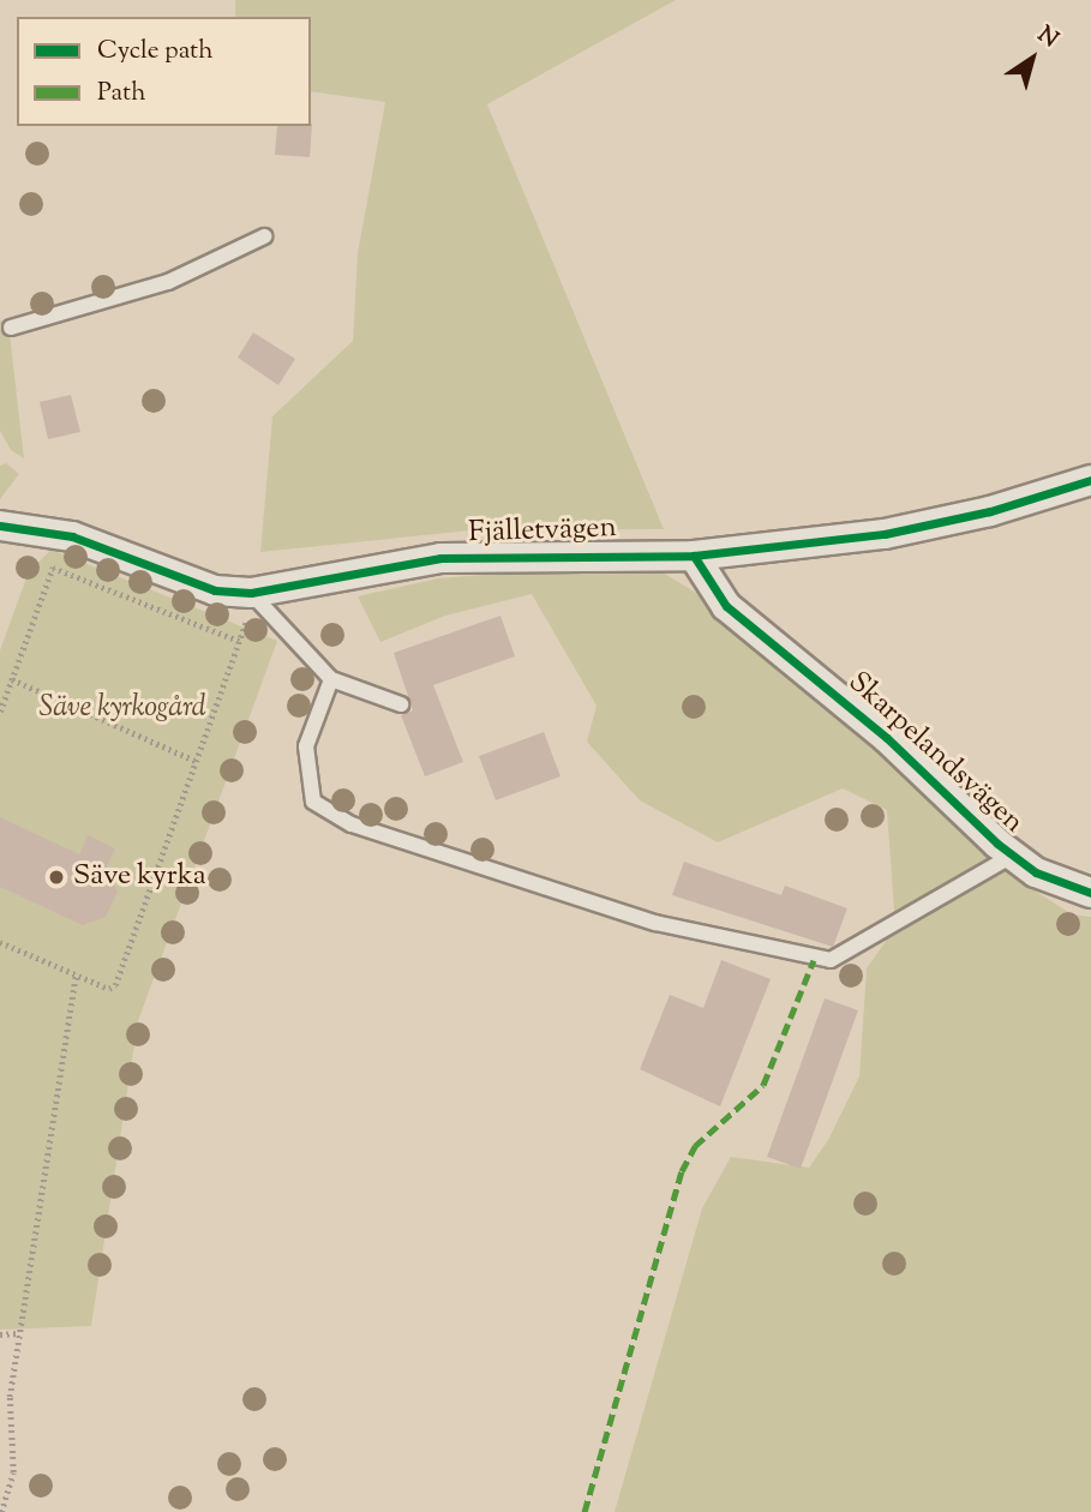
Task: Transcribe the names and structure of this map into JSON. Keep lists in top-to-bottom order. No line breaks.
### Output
{"streets":{"street":["Fjälletvägen","Skarpelandsvägen"]},"crossings":[["Fjälletvägen","Skarpelandsvägen"]],"parks":["Säve kyrkogård"],"places":["Säve kyrka"],"legend":["Cycle path","Path"],"north":"top right"}
